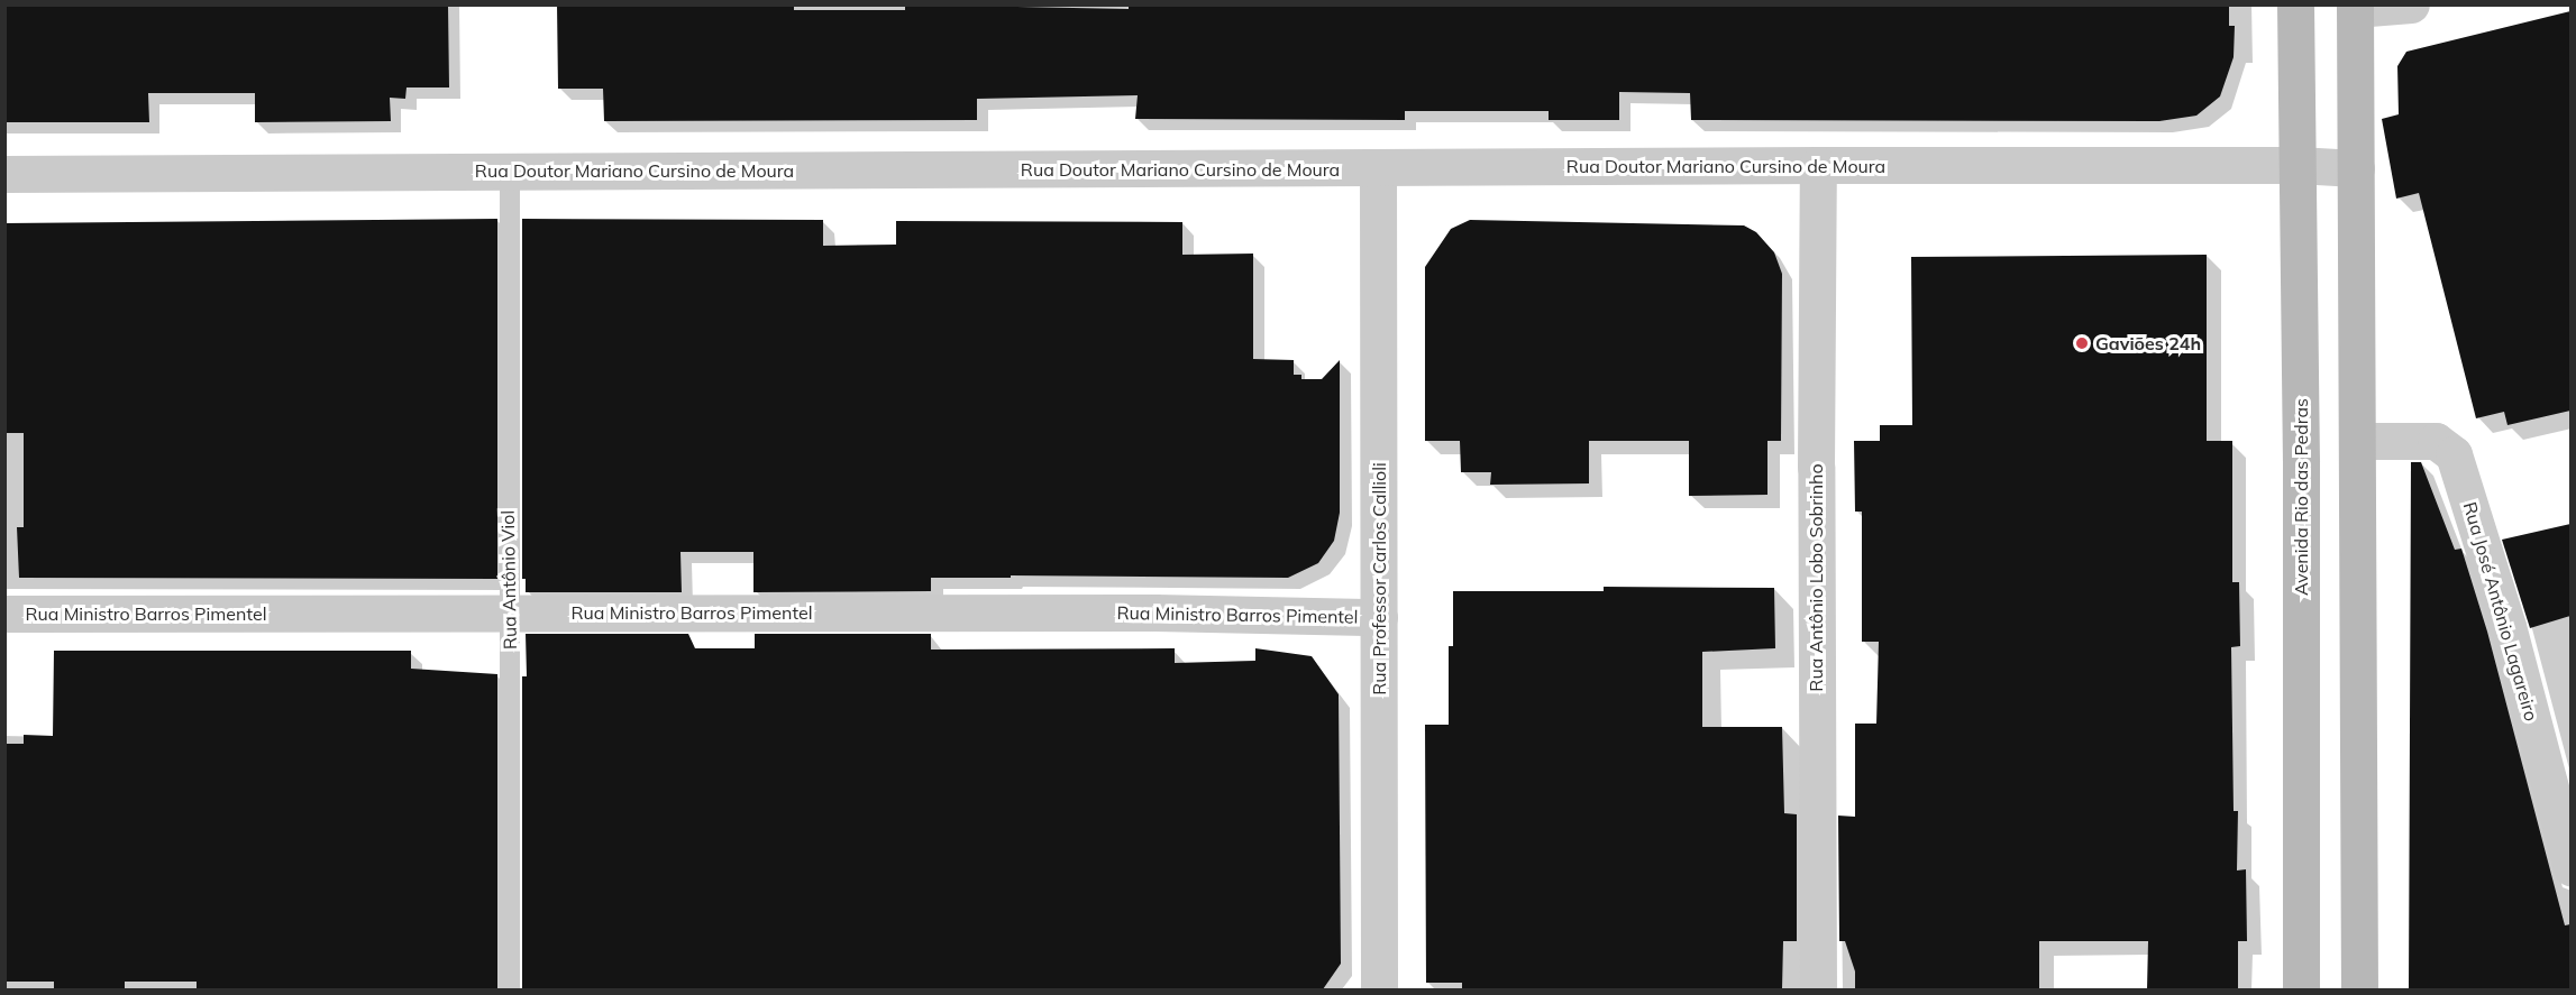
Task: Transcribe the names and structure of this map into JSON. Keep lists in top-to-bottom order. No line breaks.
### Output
{"streets":{"main road":["Avenida Rio das Pedras"],"street":["Rua Doutor Mariano Cursino de Moura","Rua Antônio Lobo Sobrinho","Rua Professor Carlos Callioli","Rua José Antônio Lagareiro","Rua Ministro Barros Pimentel"],"lane":["Rua Antônio Viol"]},"crossings":[["Rua Doutor Mariano Cursino de Moura","Avenida Rio das Pedras"],["Rua Doutor Mariano Cursino de Moura","Rua Antônio Lobo Sobrinho"],["Rua Doutor Mariano Cursino de Moura","Rua Professor Carlos Callioli"],["Rua Doutor Mariano Cursino de Moura","Rua Antônio Viol"],["Rua Professor Carlos Callioli","Rua Ministro Barros Pimentel"],["Rua Antônio Viol","Rua Ministro Barros Pimentel"]],"places":["Gaviões 24h"]}
